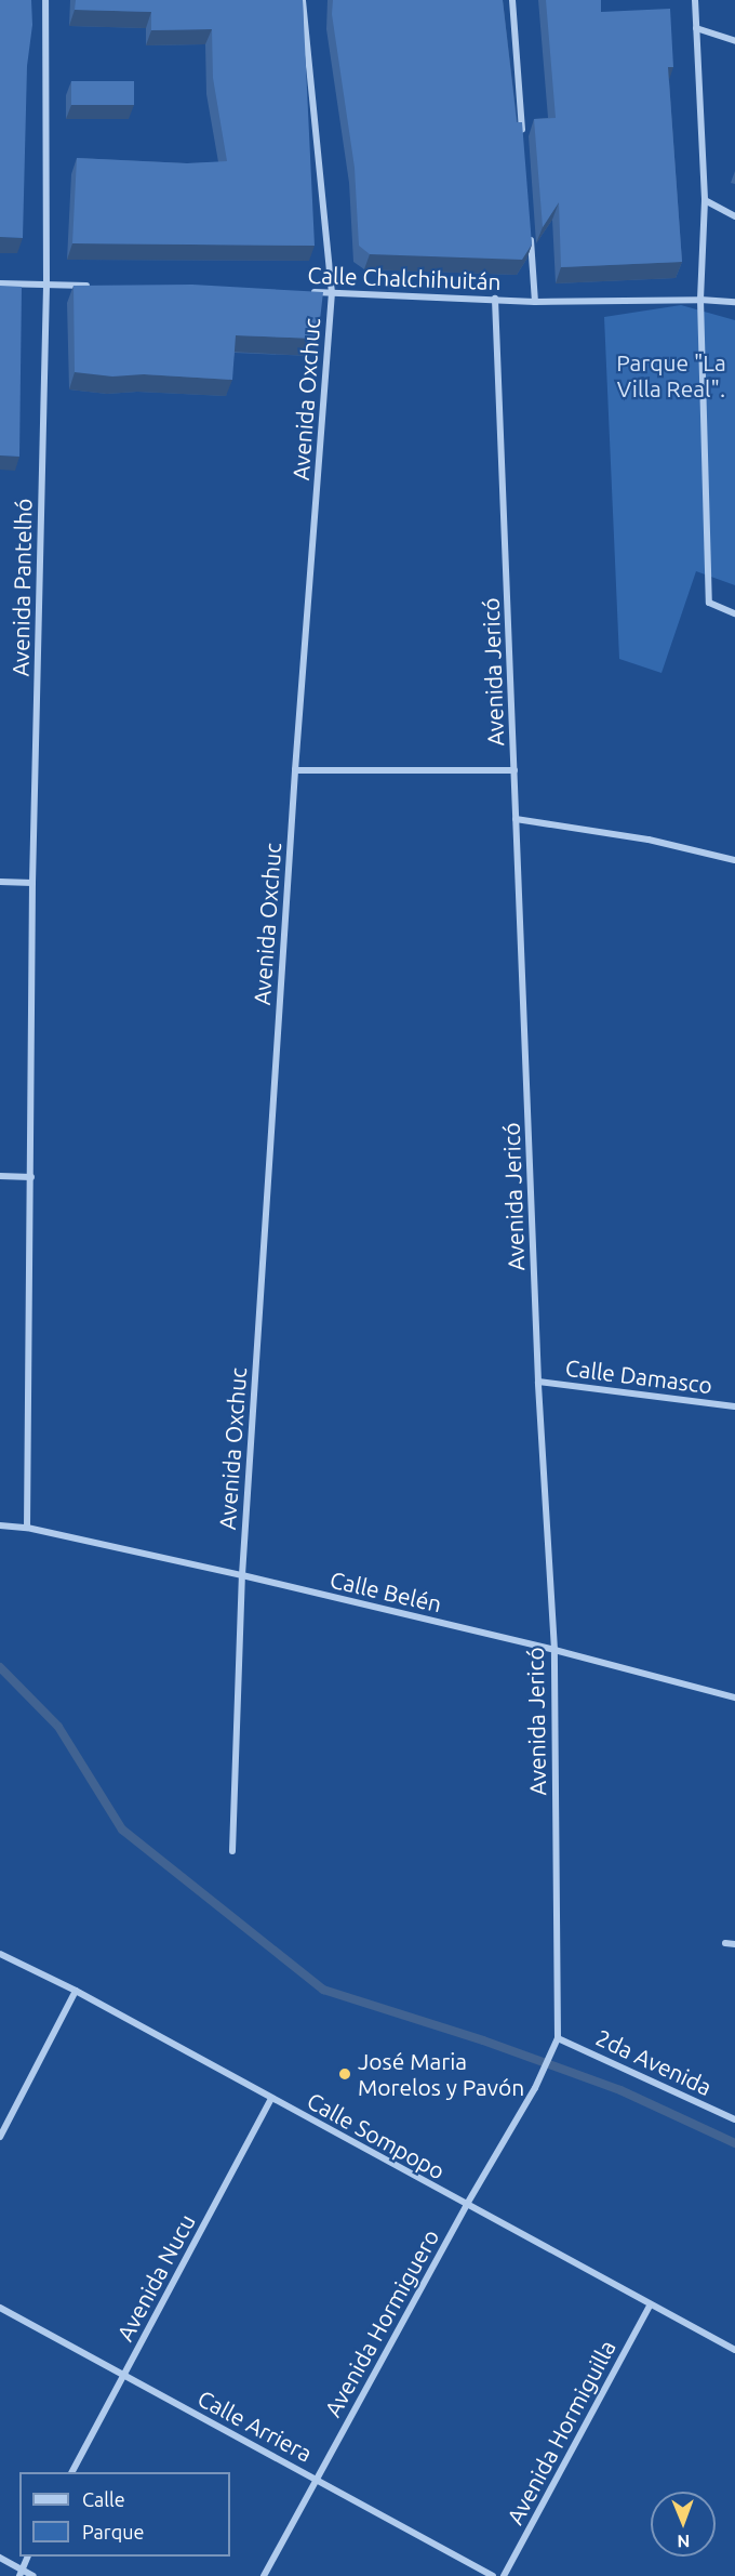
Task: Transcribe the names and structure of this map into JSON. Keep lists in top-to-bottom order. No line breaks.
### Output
{"streets":{"street":["Calle Chalchihuitán","Avenida Oxchuc","Avenida Pantelhó","Avenida Jericó","Calle Damasco","Calle Belén","2da Avenida","Calle Sompopo","Avenida Nucu","Avenida Hormiguero","Calle Arriera","Avenida Hormiguilla"]},"crossings":[["Calle Chalchihuitán","Avenida Oxchuc"],["Calle Chalchihuitán","Avenida Jericó"],["Avenida Oxchuc","Calle Belén"],["Avenida Pantelhó","Calle Belén"],["Avenida Jericó","Calle Damasco"],["Avenida Jericó","Calle Belén"],["Avenida Jericó","2da Avenida"],["Avenida Jericó","Avenida Hormiguero"],["Calle Sompopo","Avenida Nucu"],["Calle Sompopo","Avenida Hormiguero"],["Calle Sompopo","Avenida Hormiguilla"],["Avenida Nucu","Calle Arriera"],["Avenida Hormiguero","Calle Arriera"]],"parks":["Parque \"La Villa Real\"."],"places":["José Maria Morelos y Pavón"],"legend":["Calle","Parque"],"north":"bottom"}
